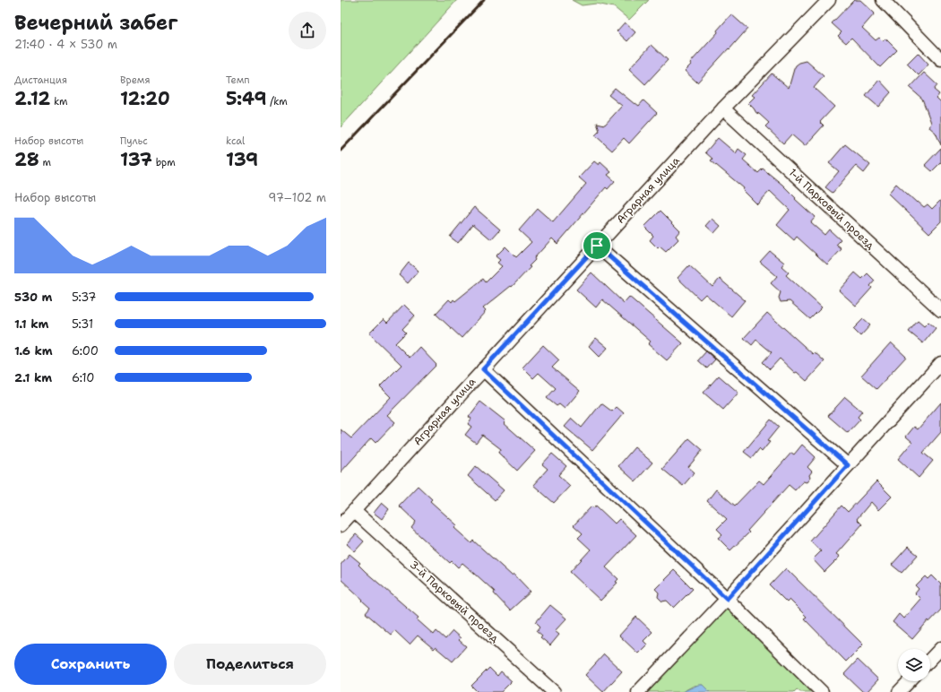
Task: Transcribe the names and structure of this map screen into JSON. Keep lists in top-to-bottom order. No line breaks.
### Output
{"streets":{"street":["Аграрная улица","1-й Парковый проезд","3-й Парковый проезд"]},"crossings":[["Аграрная улица","1-й Парковый проезд"],["Аграрная улица","3-й Парковый проезд"]],"page":{"heading":["Вечерний забег","21:40 · 4 × 530 m"],"stats":[["Дистанция","2.12 km"],["Время","12:20"],["Темп","5:49 /km"],["Набор высоты","28 m"],["Пульс","137 bpm"],["kcal","139"]],"chart":["Набор высоты","97–102 m"],"list":[{"name":"530 m","note":"5:37"},{"name":"1.1 km","note":"5:31"},{"name":"1.6 km","note":"6:00"},{"name":"2.1 km","note":"6:10"}],"buttons":["Сохранить","Поделиться"]}}
